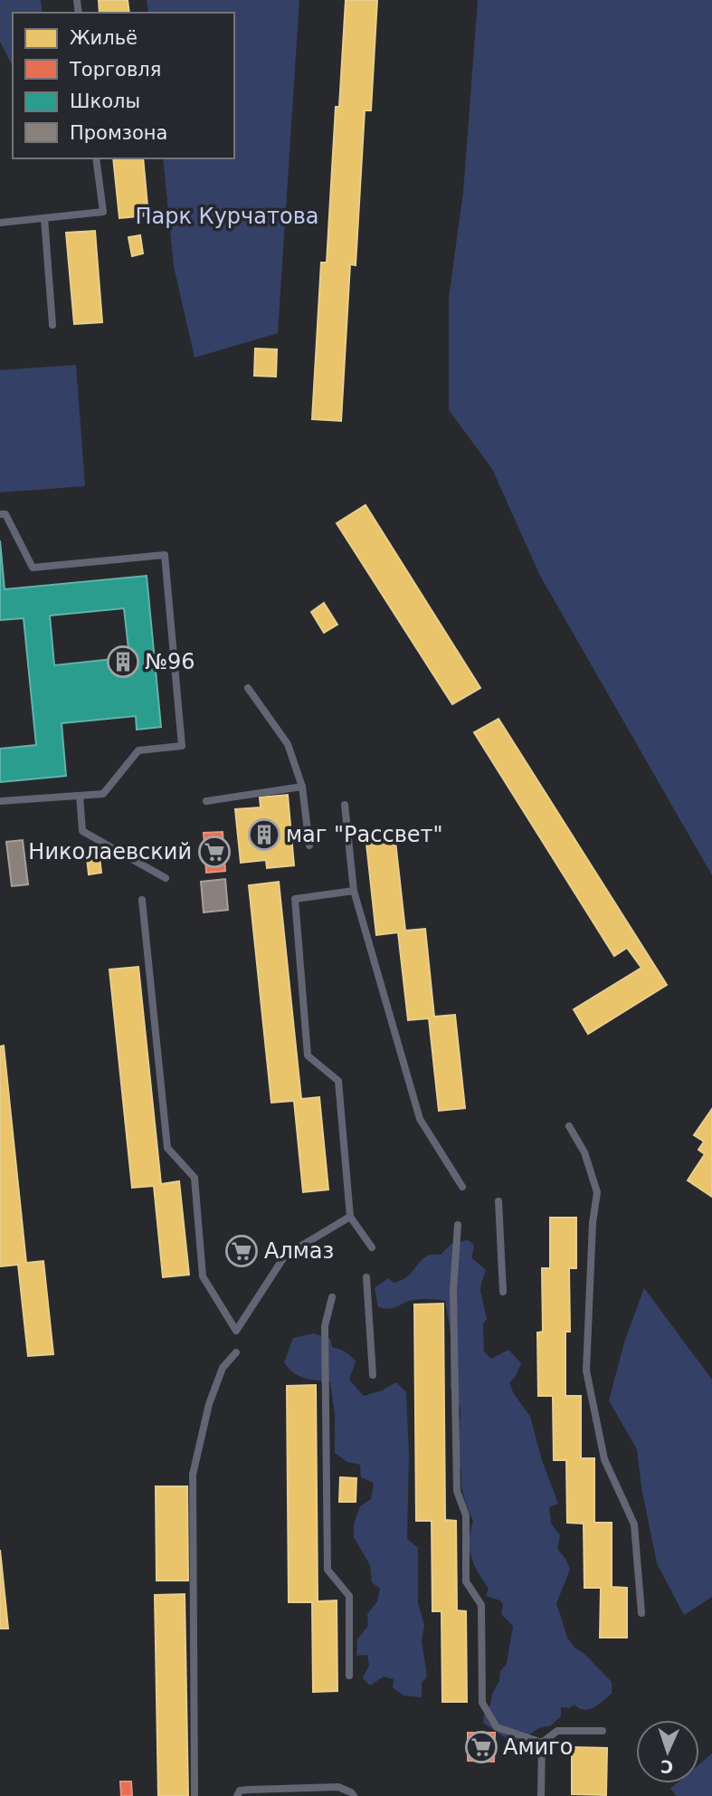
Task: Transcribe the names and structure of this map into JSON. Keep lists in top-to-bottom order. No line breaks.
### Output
{"parks":["Парк Курчатова"],"places":{"building":["№96","маг \"Рассвет\""],"supermarket":["Николаевский","Алмаз","Амиго"]},"legend":["Жильё","Торговля","Школы","Промзона"],"north":"bottom"}
